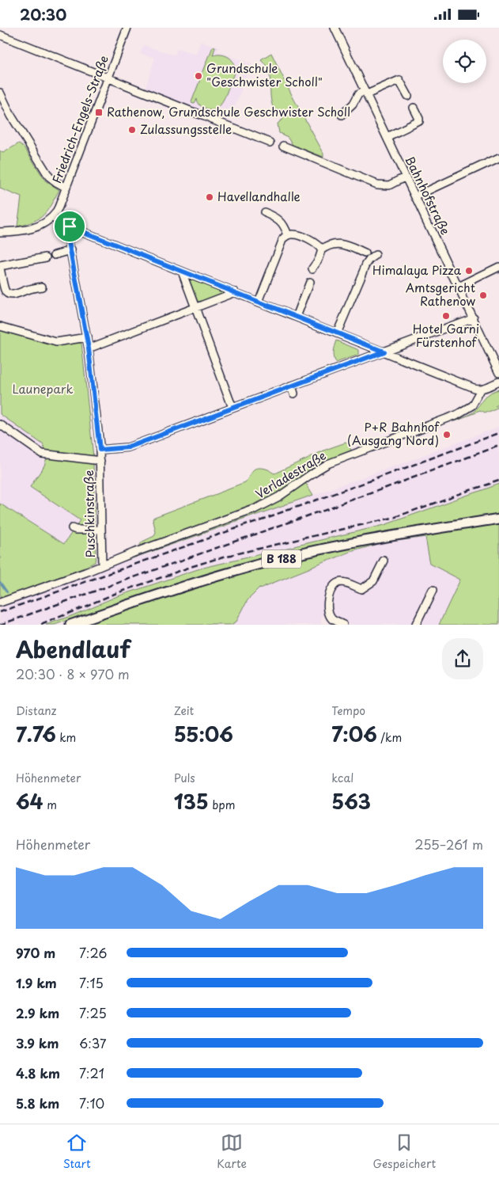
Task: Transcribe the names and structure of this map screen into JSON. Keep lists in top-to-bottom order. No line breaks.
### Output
{"streets":{"main road":["B 188"],"street":["Friedrich-Engels-Straße","Bahnhofstraße","Verladestraße","Puschkinstraße"]},"crossings":[["Verladestraße","Puschkinstraße"]],"parks":["Launepark"],"places":{"other":["Grundschule \"Geschwister Scholl\"","Zulassungsstelle","Havellandhalle","Himalaya Pizza","Amtsgericht Rathenow","Hotel Garni Fürstenhof","P+R Bahnhof (Ausgang Nord)"],"transit":["Rathenow, Grundschule Geschwister Scholl"]},"page":{"status":"20:30","heading":["Abendlauf","20:30 · 8 × 970 m"],"stats":[["Distanz","7.76 km"],["Zeit","55:06"],["Tempo","7:06 /km"],["Höhenmeter","64 m"],["Puls","135 bpm"],["kcal","563"]],"chart":["Höhenmeter","255–261 m"],"list":[{"name":"970 m","note":"7:26"},{"name":"1.9 km","note":"7:15"},{"name":"2.9 km","note":"7:25"},{"name":"3.9 km","note":"6:37"},{"name":"4.8 km","note":"7:21"},{"name":"5.8 km","note":"7:10"}],"tabs":["Start","Karte","Gespeichert"]}}
